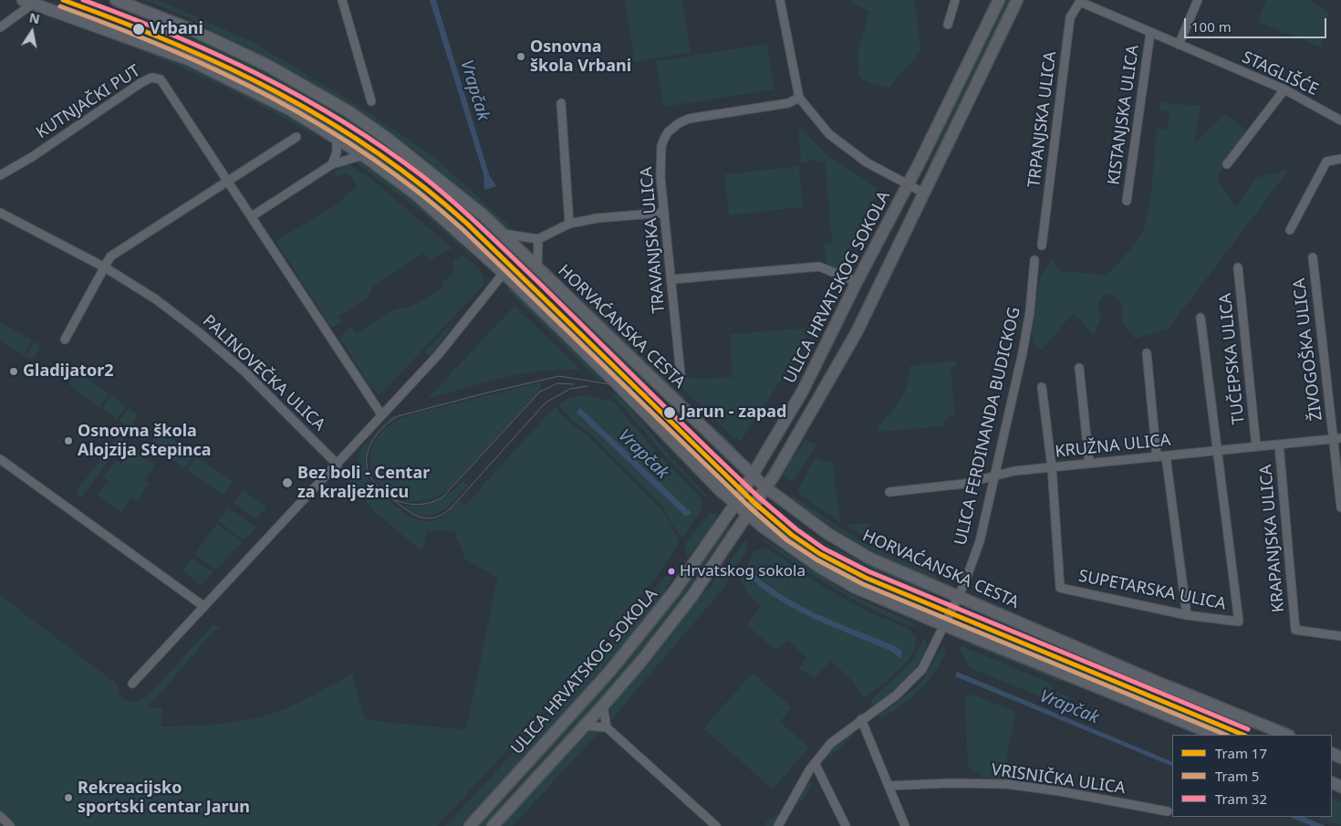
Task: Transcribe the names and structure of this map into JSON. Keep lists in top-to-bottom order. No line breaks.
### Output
{"streets":{"street":["STAGLIŠĆE","KUTNJAČKI PUT","KISTANJSKA ULICA","TRPANJSKA ULICA","TRAVANJSKA ULICA","ULICA HRVATSKOG SOKOLA","HORVAĆANSKA CESTA","ŽIVOGOŠKA ULICA","TUČEPSKA ULICA","PALINOVEČKA ULICA","ULICA FERDINANDA BUDICKOG","KRUŽNA ULICA","KRAPANJSKA ULICA","SUPETARSKA ULICA","VRISNIČKA ULICA"]},"crossings":[["STAGLIŠĆE","KISTANJSKA ULICA"],["STAGLIŠĆE","TRPANJSKA ULICA"],["ULICA HRVATSKOG SOKOLA","HORVAĆANSKA CESTA"],["HORVAĆANSKA CESTA","ULICA FERDINANDA BUDICKOG"],["ŽIVOGOŠKA ULICA","KRUŽNA ULICA"],["TUČEPSKA ULICA","KRUŽNA ULICA"],["ULICA FERDINANDA BUDICKOG","KRUŽNA ULICA"],["KRUŽNA ULICA","KRAPANJSKA ULICA"],["KRUŽNA ULICA","SUPETARSKA ULICA"]],"water":["Vrapčak"],"places":["Vrbani","Osnovna škola Vrbani","Gladijator2","Jarun - zapad","Osnovna škola Alojzija Stepinca","Bez boli - Centar za kralježnicu","Hrvatskog sokola","Rekreacijsko sportski centar Jarun"],"lines":["tram line 17","tram line 32","tram line 5"],"legend":["Tram 17","Tram 5","Tram 32"],"scale_bar":"100 m","north":"top"}
